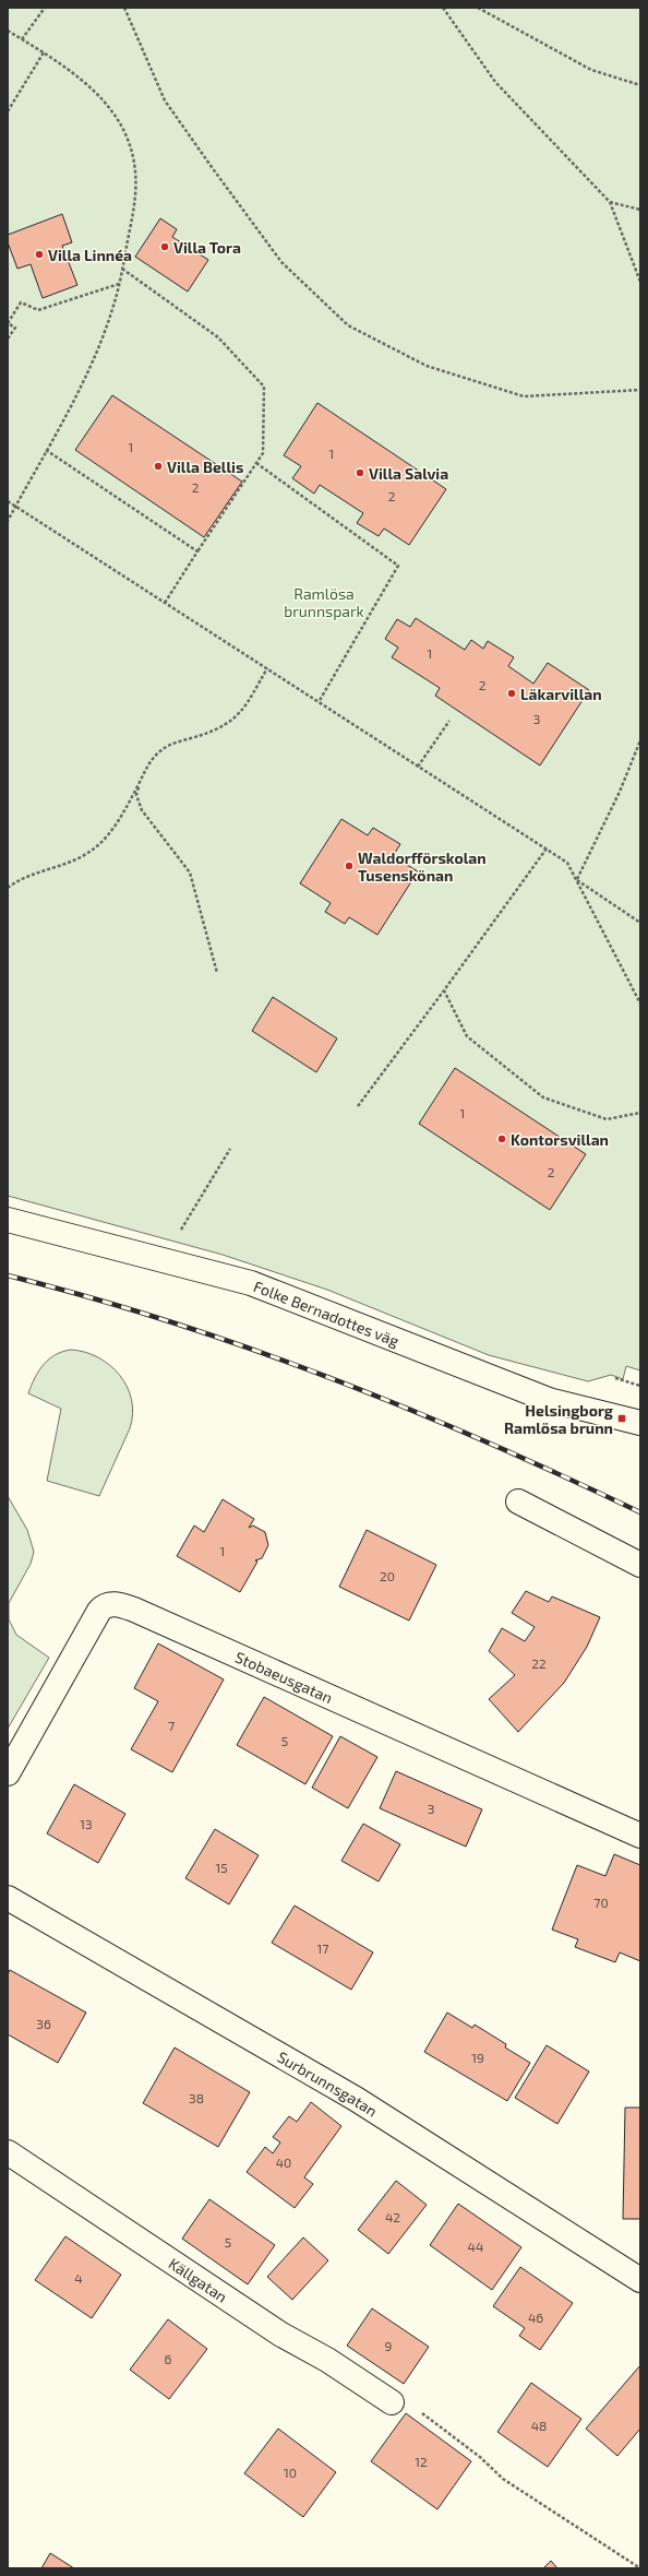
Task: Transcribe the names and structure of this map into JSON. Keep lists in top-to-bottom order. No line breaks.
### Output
{"streets":{"street":["Folke Bernadottes väg","Stobaeusgatan","Surbrunnsgatan","Källgatan"]},"parks":["Ramlösa brunnspark"],"places":{"other":["Villa Tora","Villa Linnéa","Villa Bellis","Villa Salvia","Läkarvillan","Waldorfförskolan Tusenskönan","Kontorsvillan"],"transit":["Helsingborg Ramlösa brunn"]},"house_numbers":["1","1","2","2","1","2","3","1","2","1","20","22","7","5","3","13","15","70","17","36","19","38","40","42","5","44","4","46","9","6","48","12","10"]}
